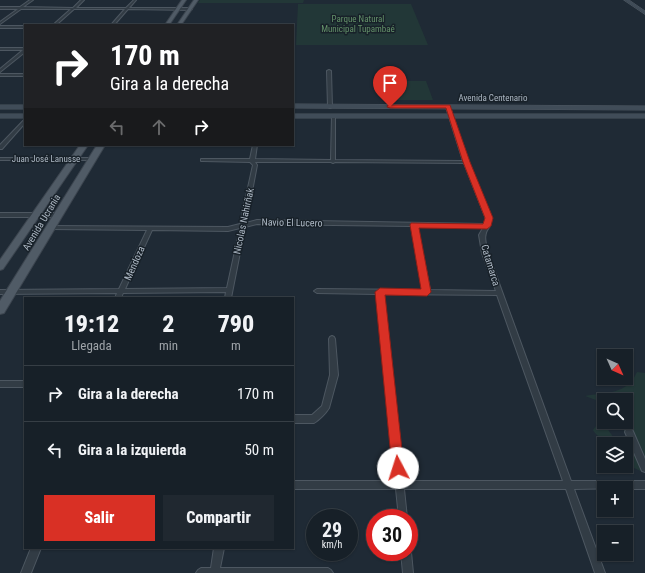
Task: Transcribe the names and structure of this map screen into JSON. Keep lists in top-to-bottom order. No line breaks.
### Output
{"streets":{"main road":["Avenida Centenario","Avenida Ucrania"],"street":["Juan José Lanusse","Nicolas Nahirñak","Navio El Lucero","Mendoza","Catamarca"]},"crossings":[["Avenida Centenario","Catamarca"],["Juan José Lanusse","Avenida Ucrania"],["Nicolas Nahirñak","Navio El Lucero"],["Avenida Ucrania","Navio El Lucero"],["Navio El Lucero","Mendoza"],["Navio El Lucero","Catamarca"]],"parks":["Parque Natural Municipal Tupambaé"],"north":"bottom right","page":{"turn":["170 m","Gira a la derecha"],"eta":["19:12","Llegada","2","min","790","m"],"map_buttons":["+","−"],"list":[{"name":"Gira a la derecha","value":"170 m"},{"name":"Gira a la izquierda","value":"50 m"}],"buttons":["Salir","Compartir"],"speed":"29 km/h","limit":"30"}}
